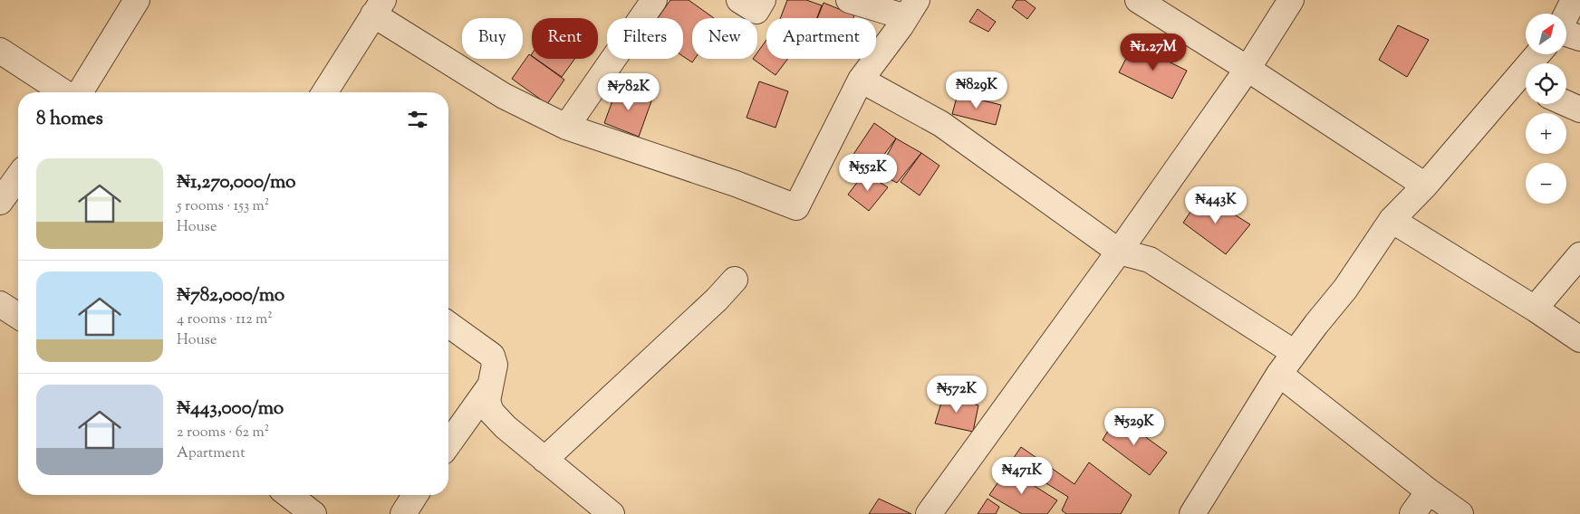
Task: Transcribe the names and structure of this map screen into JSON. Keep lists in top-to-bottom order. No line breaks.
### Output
{"north":"top right","page":{"map_buttons":["+","−"],"chip":["Buy","Rent","Filters","New","Apartment"],"price":["₦1.27M","₦829K","₦782K","₦552K","₦443K","₦572K","₦529K","₦471K"],"heading":"8 homes","list":[{"name":"₦1,270,000/mo","note":"5 rooms · 153 m² · House"},{"name":"₦782,000/mo","note":"4 rooms · 112 m² · House"},{"name":"₦443,000/mo","note":"2 rooms · 62 m² · Apartment"}]}}
